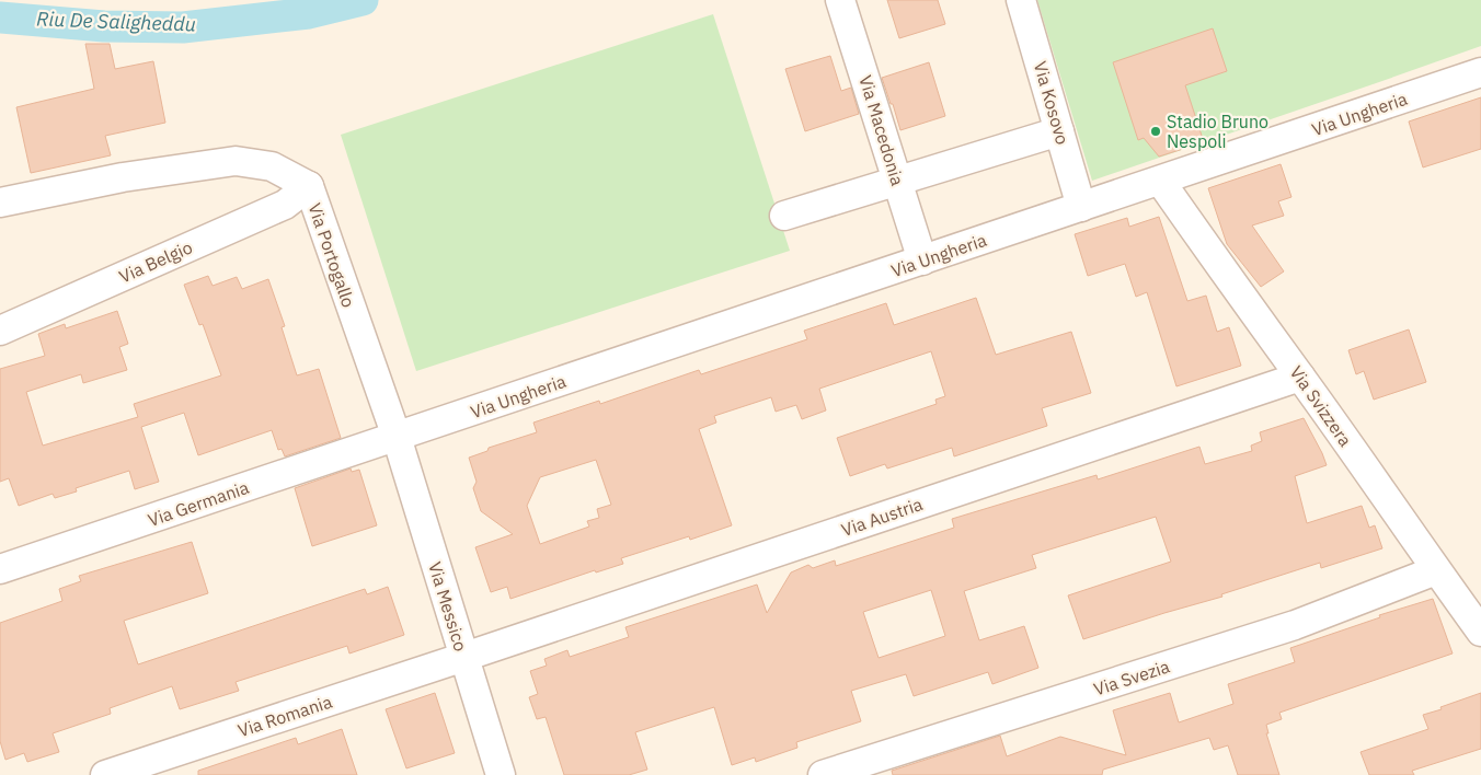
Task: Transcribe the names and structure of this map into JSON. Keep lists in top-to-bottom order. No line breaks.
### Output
{"streets":{"street":["Via Kosovo","Via Ungheria","Via Macedonia","Via Portogallo","Via Belgio","Via Svizzera","Via Germania","Via Austria","Via Messico","Via Svezia","Via Romania"]},"crossings":[["Via Kosovo","Via Ungheria"],["Via Ungheria","Via Macedonia"],["Via Ungheria","Via Portogallo"],["Via Ungheria","Via Svizzera"],["Via Ungheria","Via Germania"],["Via Ungheria","Via Messico"],["Via Portogallo","Via Belgio"],["Via Portogallo","Via Germania"],["Via Portogallo","Via Messico"],["Via Svizzera","Via Austria"],["Via Svizzera","Via Svezia"],["Via Germania","Via Messico"],["Via Austria","Via Messico"],["Via Austria","Via Romania"],["Via Messico","Via Romania"]],"water":["Riu De Saligheddu"],"places":["Stadio Bruno Nespoli"]}
